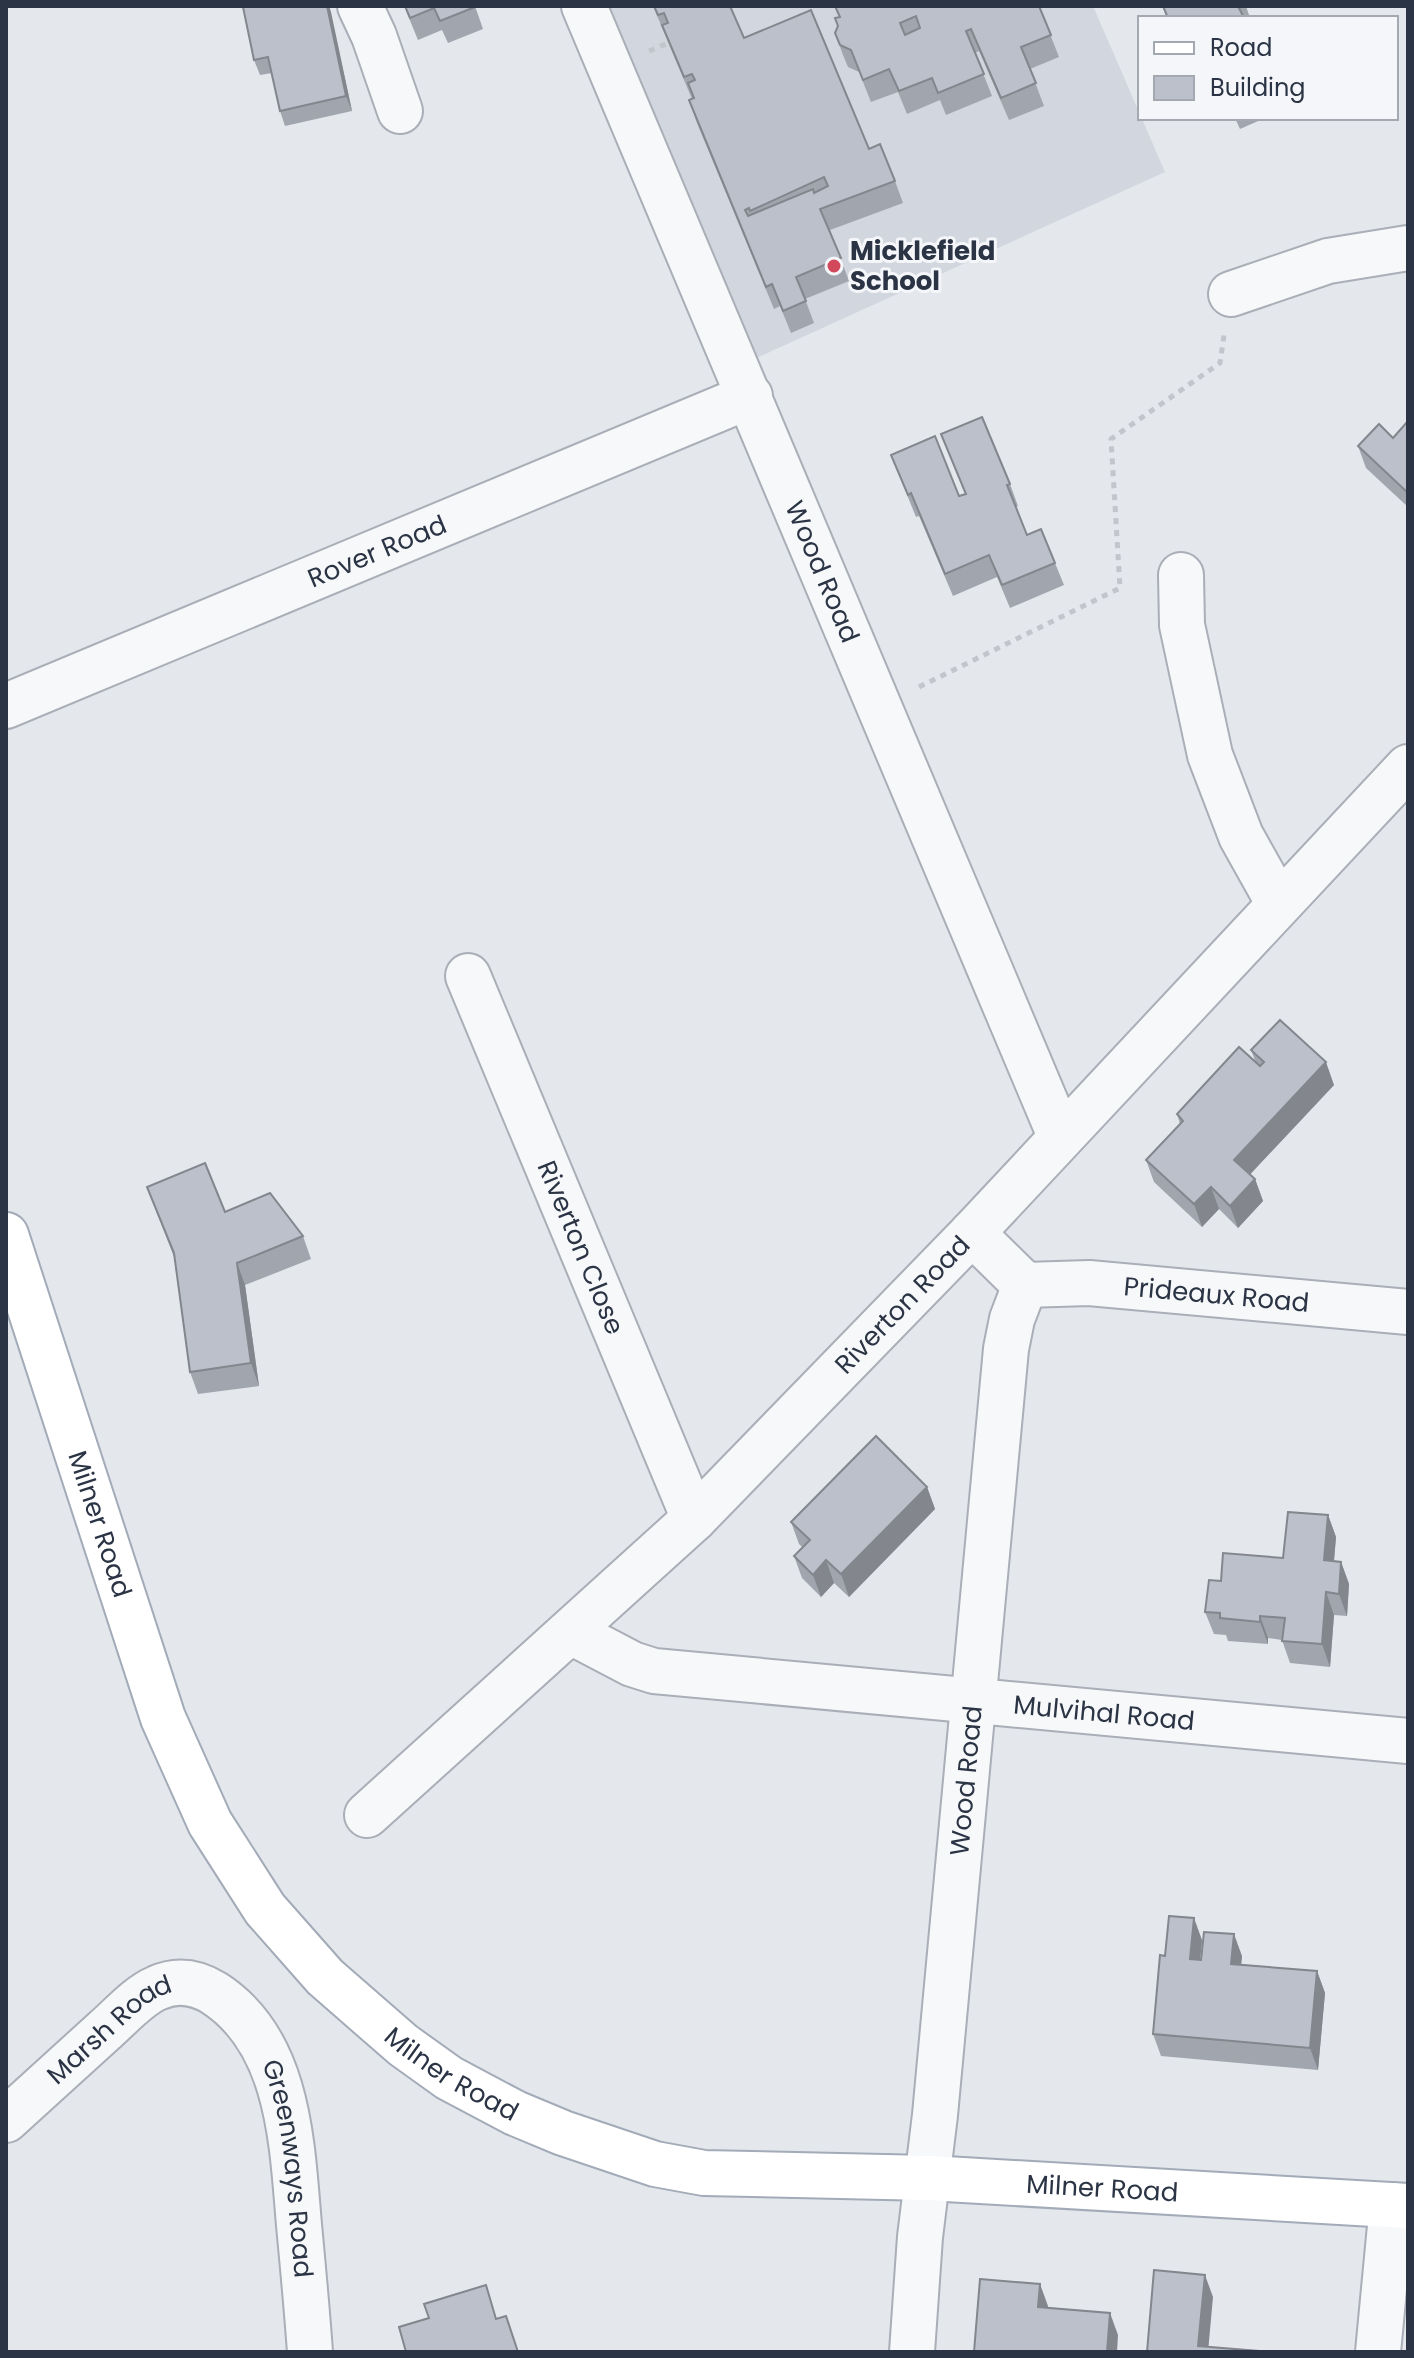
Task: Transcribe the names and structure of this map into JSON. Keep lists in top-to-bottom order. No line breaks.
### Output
{"streets":{"main road":["Milner Road"],"street":["Rover Road","Wood Road","Riverton Close","Prideaux Road","Riverton Road","Mulvihal Road","Marsh Road","Greenways Road"]},"crossings":[["Rover Road","Wood Road"],["Wood Road","Prideaux Road"],["Wood Road","Riverton Road"],["Wood Road","Milner Road"],["Wood Road","Mulvihal Road"],["Riverton Close","Riverton Road"],["Riverton Road","Mulvihal Road"],["Marsh Road","Greenways Road"]],"places":["Micklefield School"],"legend":["Road","Building"]}
